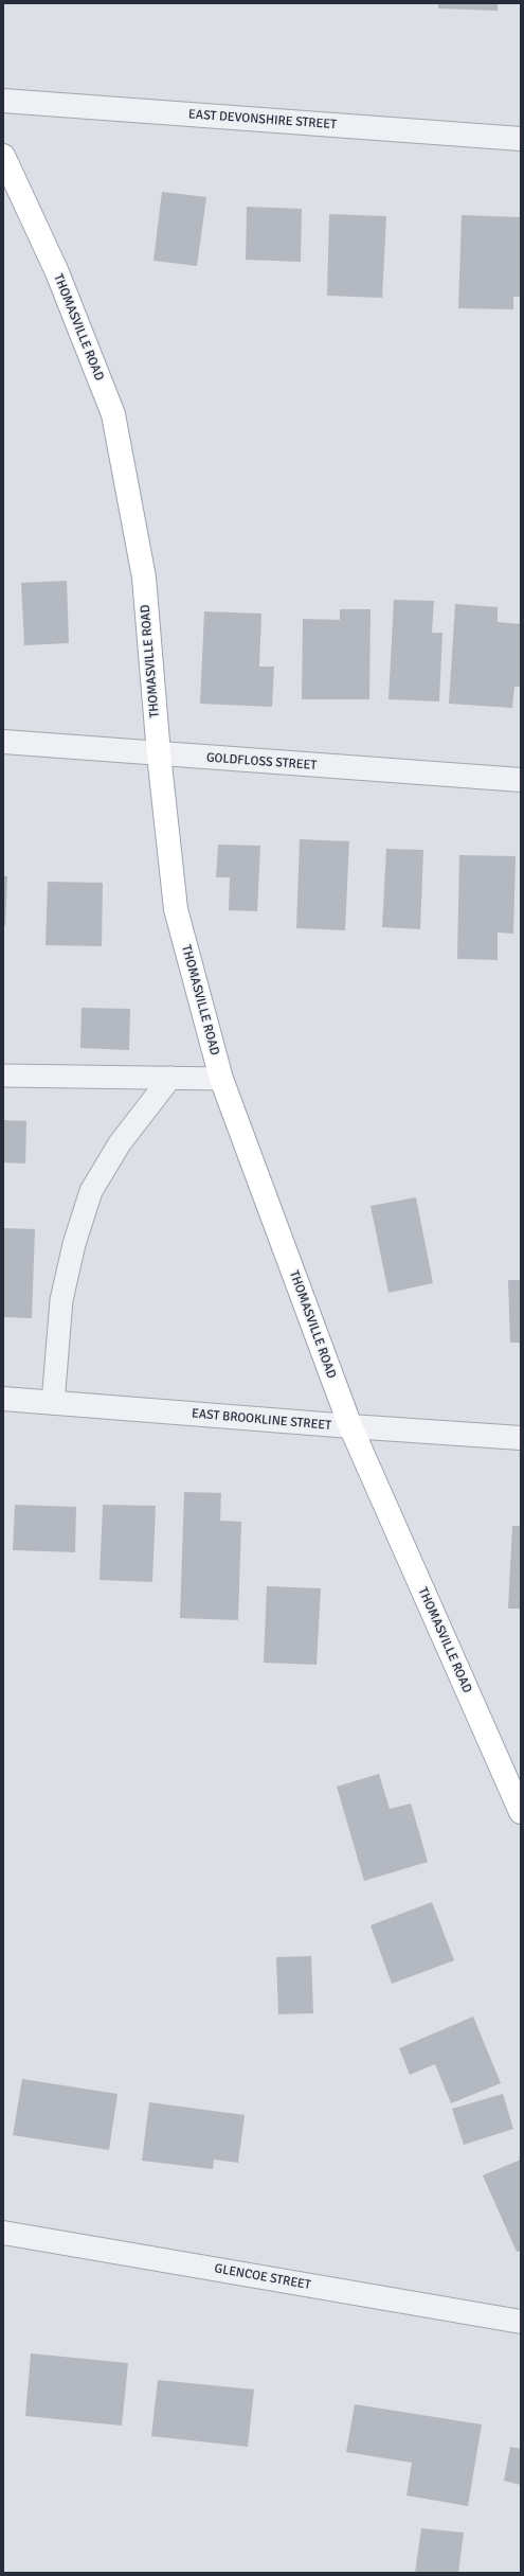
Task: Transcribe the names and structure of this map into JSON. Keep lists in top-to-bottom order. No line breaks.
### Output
{"streets":{"main road":["THOMASVILLE ROAD"],"street":["EAST DEVONSHIRE STREET","GOLDFLOSS STREET","EAST BROOKLINE STREET","GLENCOE STREET"]},"crossings":[["THOMASVILLE ROAD","GOLDFLOSS STREET"],["THOMASVILLE ROAD","EAST BROOKLINE STREET"]]}
